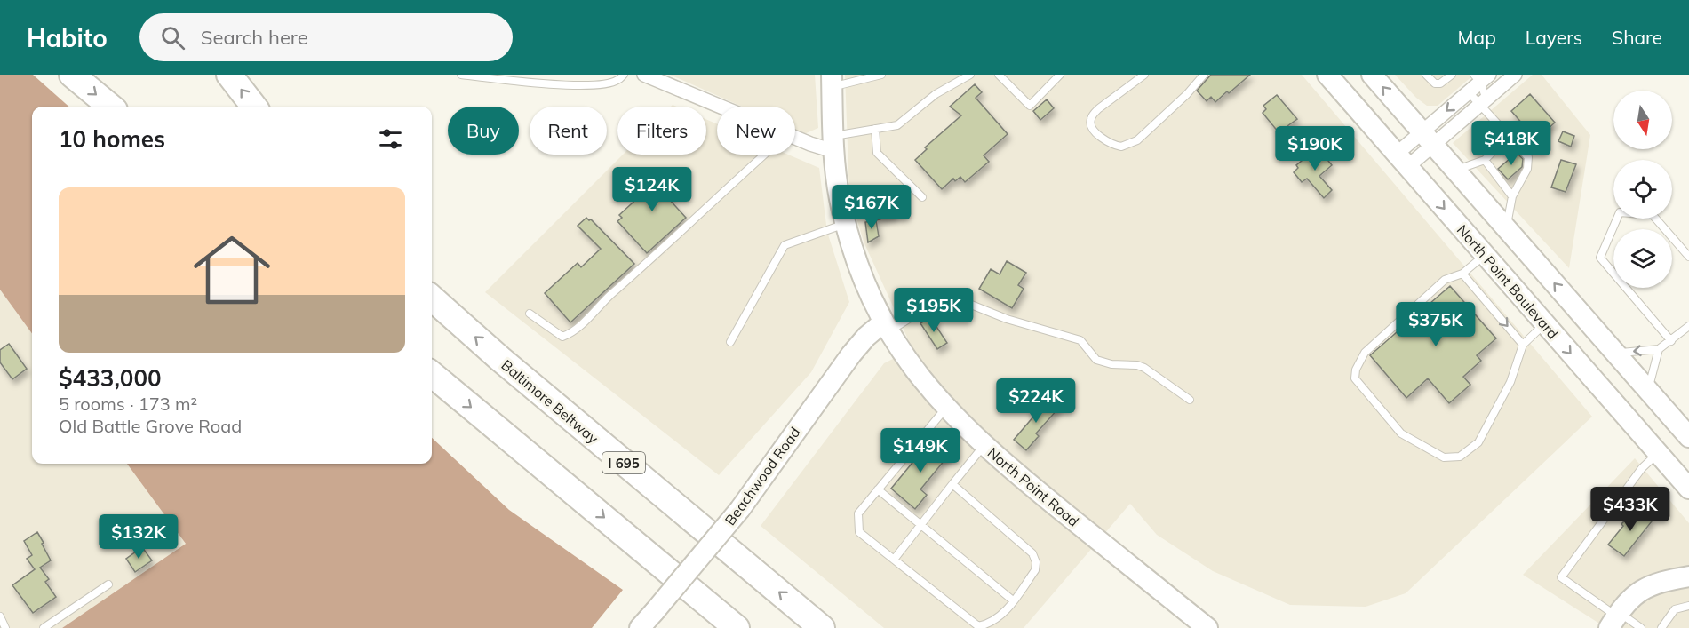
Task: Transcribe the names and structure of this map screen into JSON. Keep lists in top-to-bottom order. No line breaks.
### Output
{"streets":{"highway":["Baltimore Beltway","I 695"],"street":["North Point Boulevard","Beachwood Road","North Point Road"]},"crossings":[["Beachwood Road","North Point Road"]],"north":"bottom","page":{"header":"Habito","search":"Search here","nav":["Map","Layers","Share"],"chip":["Buy","Rent","Filters","New"],"heading":"10 homes","price":["$418K","$190K","$124K","$167K","$195K","$375K","$224K","$149K","$433K","$132K"],"list":[{"name":"$433,000","note":"5 rooms · 173 m² · Old Battle Grove Road"}]}}
